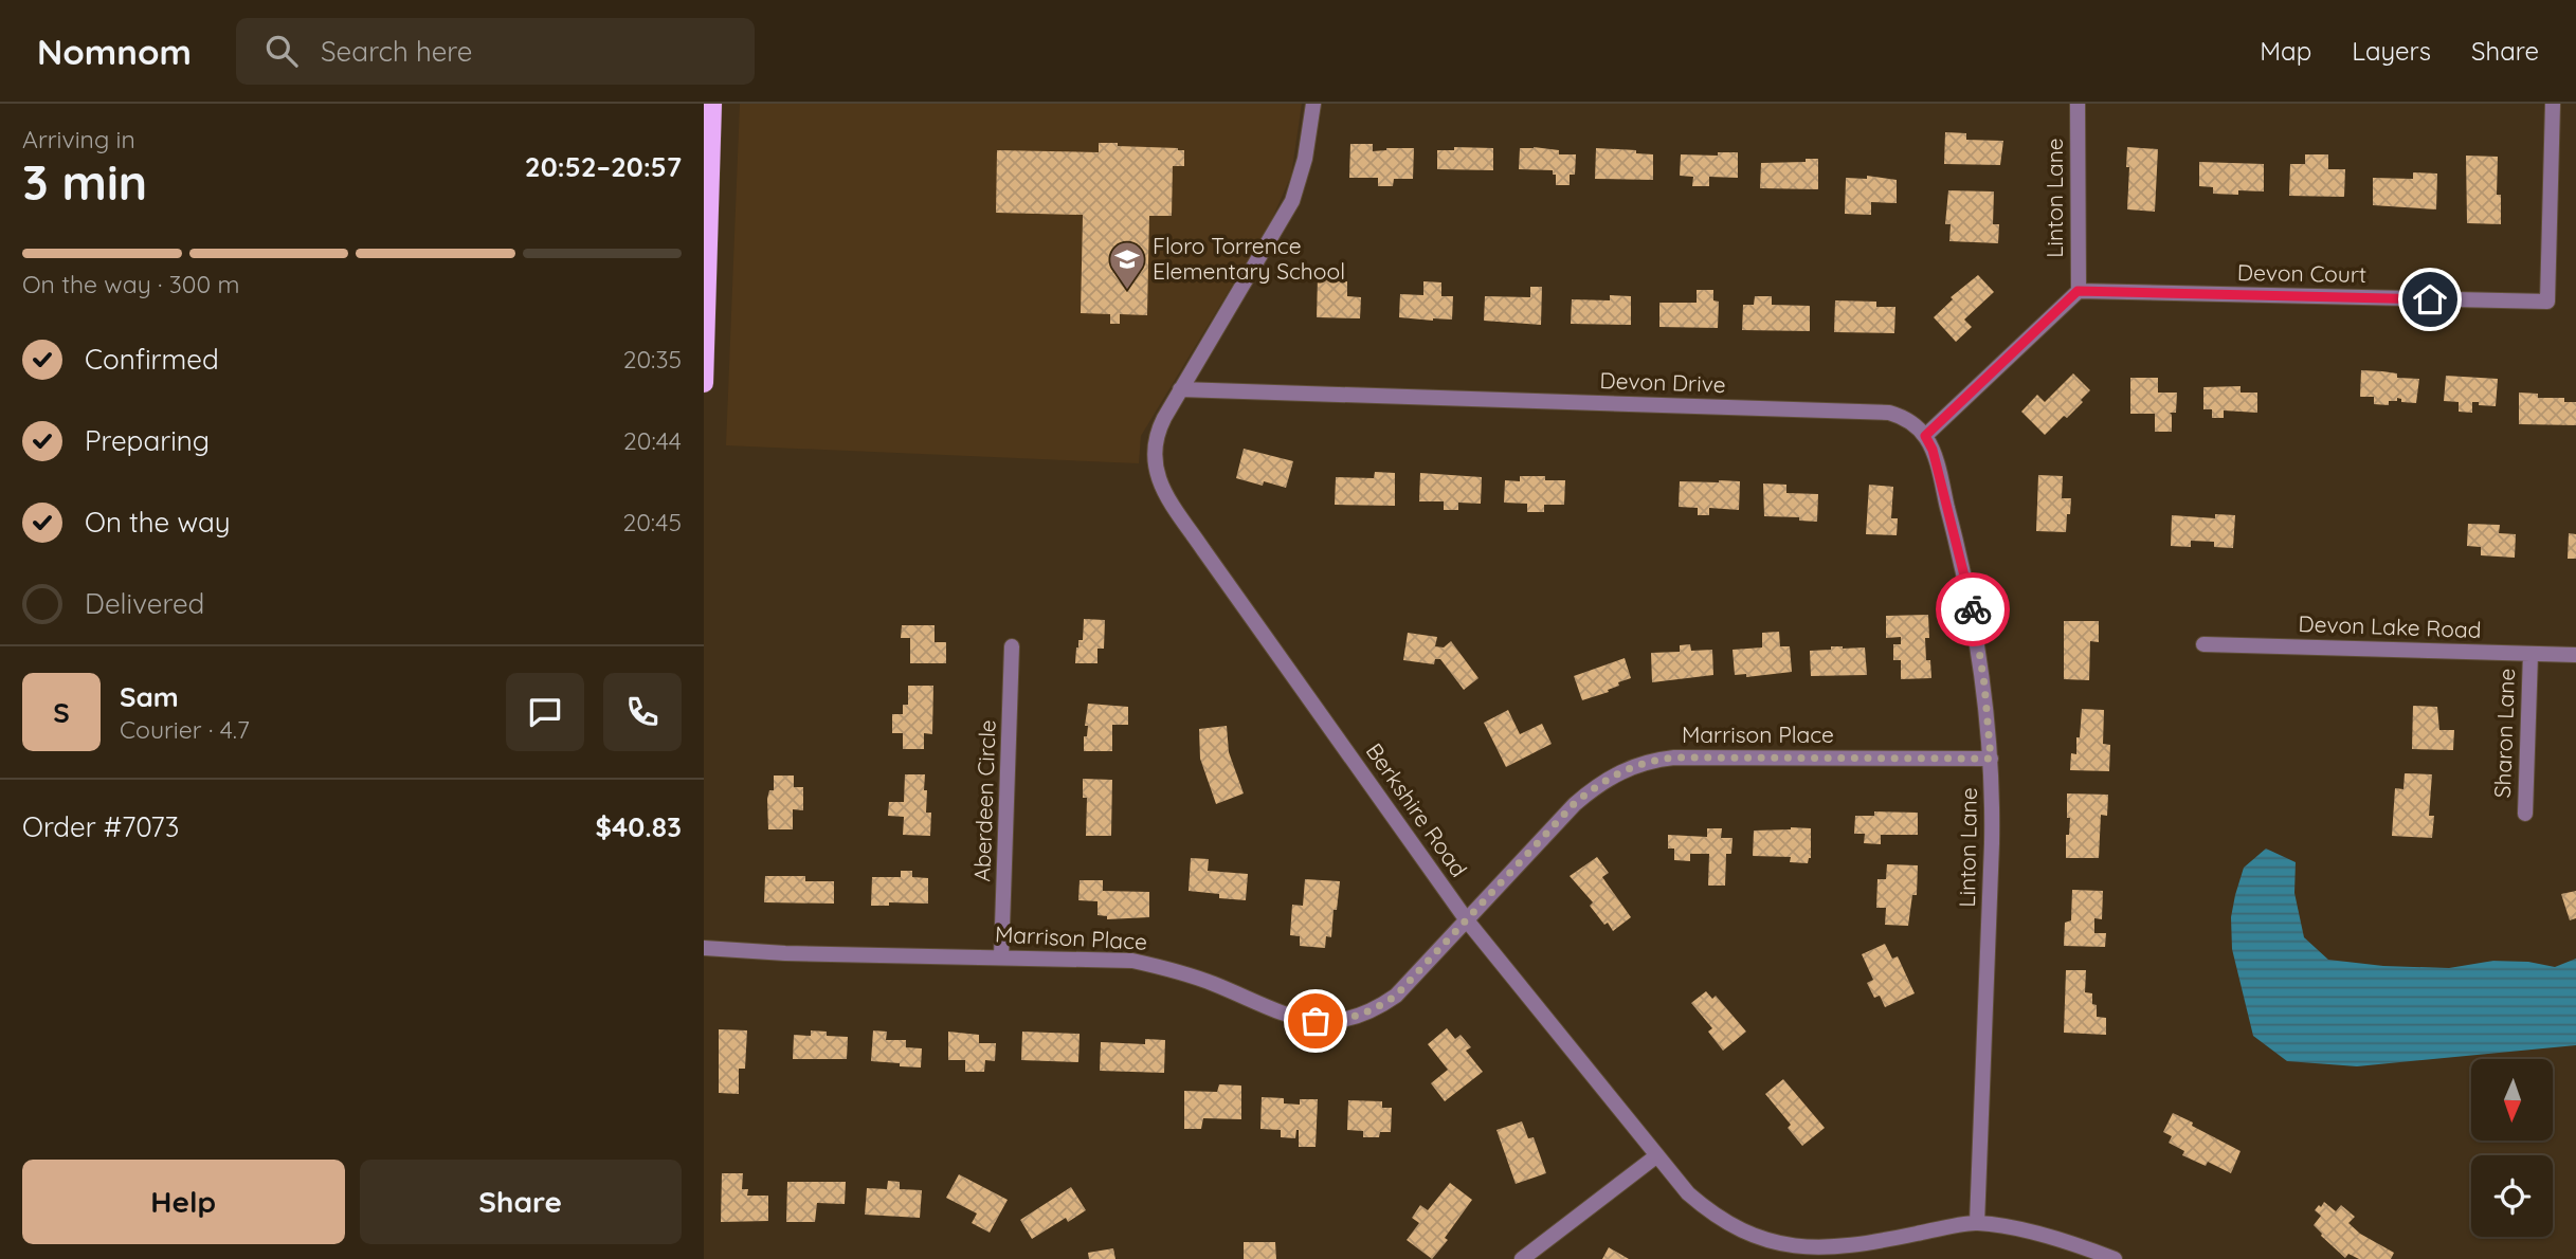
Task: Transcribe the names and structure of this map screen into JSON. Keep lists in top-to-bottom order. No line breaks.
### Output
{"streets":{"street":["Linton Lane","Devon Court","Devon Drive","Devon Lake Road","Sharon Lane","Marrison Place","Aberdeen Circle","Berkshire Road"]},"crossings":[["Linton Lane","Devon Court"],["Linton Lane","Devon Drive"],["Linton Lane","Marrison Place"],["Linton Lane","Berkshire Road"],["Devon Drive","Berkshire Road"],["Devon Lake Road","Sharon Lane"],["Marrison Place","Aberdeen Circle"],["Marrison Place","Berkshire Road"]],"places":{"school or university":["Floro Torrence Elementary School"]},"north":"bottom","page":{"header":"Nomnom","search":"Search here","nav":["Map","Layers","Share"],"heading":["3 min","Arriving in","20:52–20:57"],"panel":["Sam","Courier · 4.7","Order #7073","$40.83"],"bar":"On the way · 300 m","list":[["Confirmed","20:35"],["Preparing","20:44"],["On the way","20:45"],"Delivered"],"round":"S","buttons":["Help","Share"]}}
